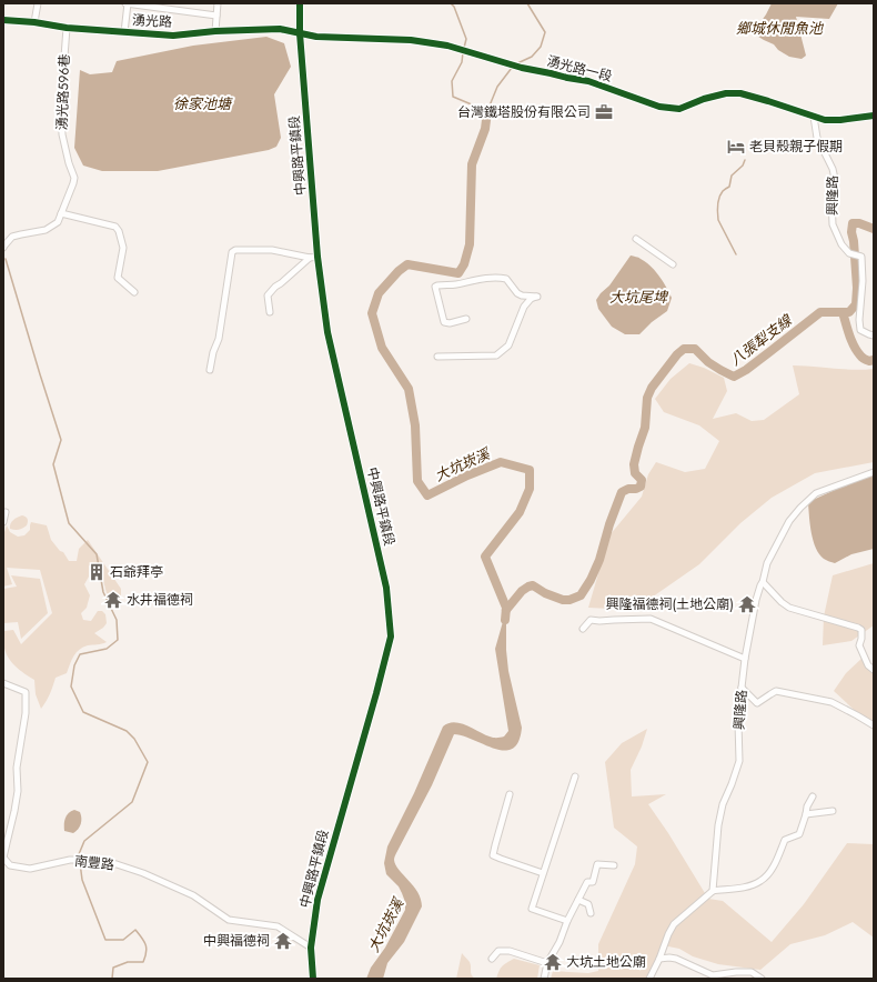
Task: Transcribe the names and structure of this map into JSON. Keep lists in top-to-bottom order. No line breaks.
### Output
{"streets":{"street":["湧光路","湧光路一段","湧光路596巷","中興路平鎮段","興隆路","南豐路"]},"crossings":[["湧光路","湧光路一段"],["湧光路","湧光路596巷"],["湧光路","中興路平鎮段"],["湧光路一段","中興路平鎮段"],["湧光路一段","興隆路"],["中興路平鎮段","南豐路"]],"water":["鄉城休閒魚池","徐家池塘","大坑尾埤","八張犁支線","大坑崁溪"],"places":{"office":["台灣鐵塔股份有限公司"],"hotel":["老貝殼親子假期"],"building":["石爺拜亭"],"temple":["水井福德祠","興隆福德祠(土地公廟)","中興福德祠","大坑土地公廟"]}}
